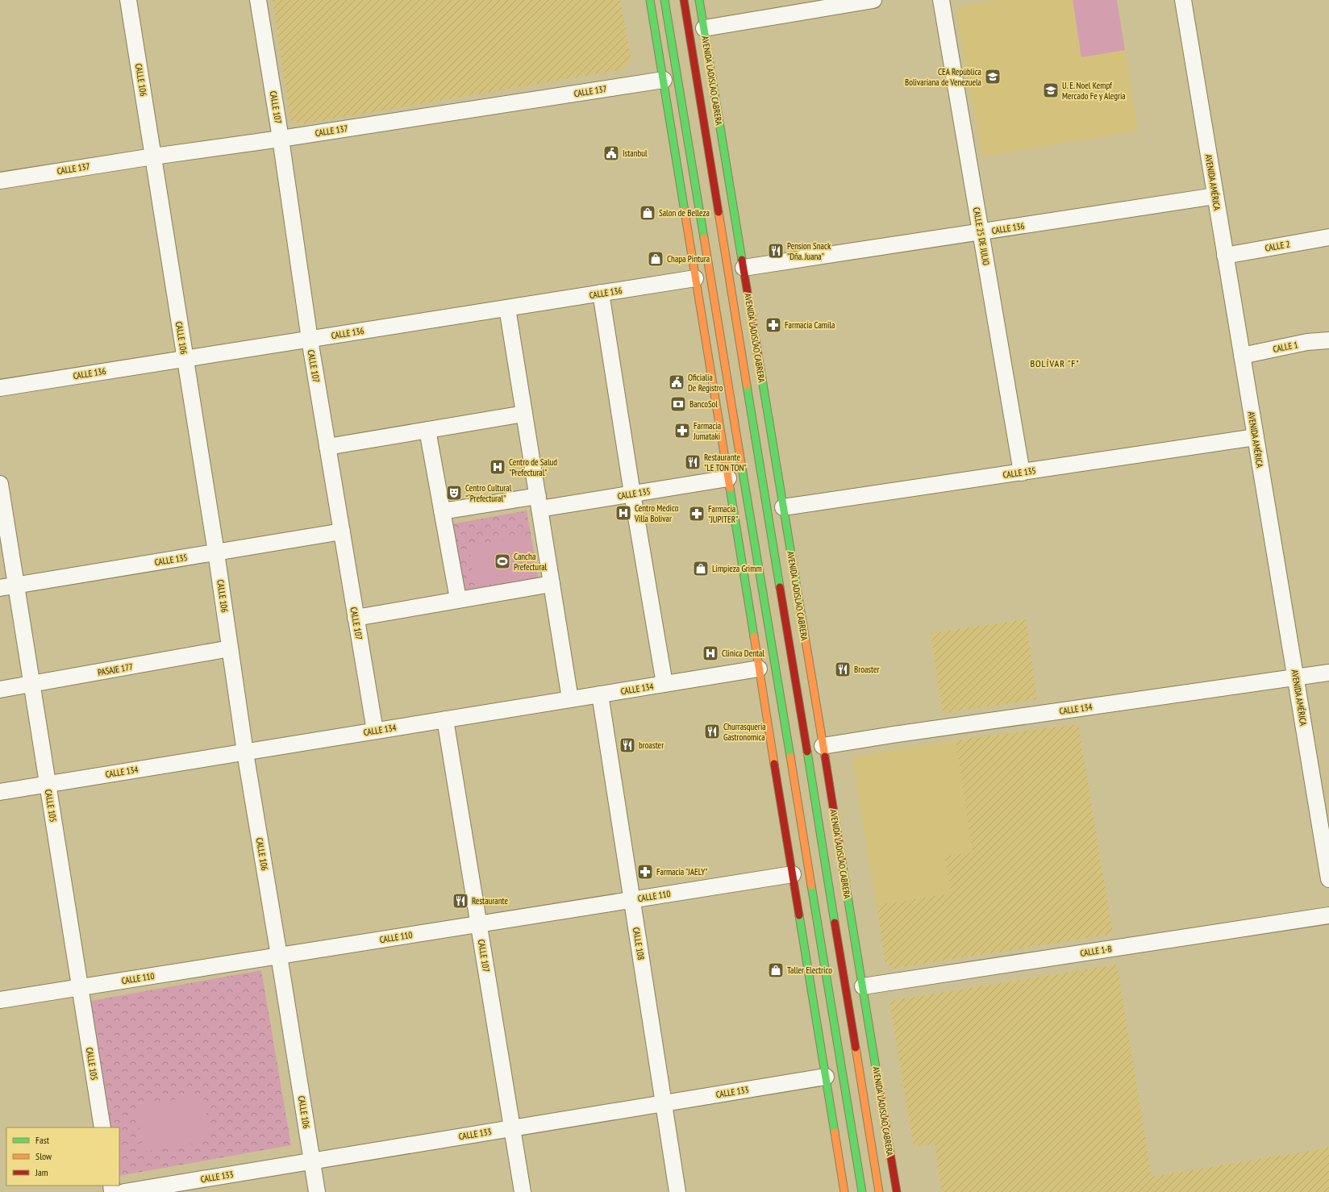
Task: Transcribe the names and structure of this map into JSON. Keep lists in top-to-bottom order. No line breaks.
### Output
{"streets":{"main road":["AVENIDA LADISLAO CABRERA"],"street":["CALLE 106","CALLE 137","CALLE 107","AVENIDA AMÉRICA","CALLE 136","CALLE 25 DE JULIO","CALLE 2","CALLE 1","CALLE 135","PASAJE 177","CALLE 134","CALLE 105","CALLE 110","CALLE 108","CALLE 1-B","CALLE 133"]},"crossings":[["CALLE 106","CALLE 137"],["CALLE 106","CALLE 136"],["CALLE 106","CALLE 135"],["CALLE 106","PASAJE 177"],["CALLE 106","CALLE 134"],["CALLE 106","CALLE 110"],["CALLE 106","CALLE 133"],["AVENIDA LADISLAO CABRERA","CALLE 136"],["AVENIDA LADISLAO CABRERA","CALLE 135"],["AVENIDA LADISLAO CABRERA","CALLE 134"],["AVENIDA LADISLAO CABRERA","CALLE 1-B"],["CALLE 137","CALLE 107"],["CALLE 107","CALLE 136"],["CALLE 107","CALLE 135"],["CALLE 107","CALLE 134"],["CALLE 107","CALLE 110"],["CALLE 107","CALLE 133"],["AVENIDA AMÉRICA","CALLE 136"],["AVENIDA AMÉRICA","CALLE 2"],["AVENIDA AMÉRICA","CALLE 1"],["AVENIDA AMÉRICA","CALLE 135"],["AVENIDA AMÉRICA","CALLE 134"],["CALLE 136","CALLE 25 DE JULIO"],["CALLE 25 DE JULIO","CALLE 135"],["CALLE 135","CALLE 105"],["PASAJE 177","CALLE 105"],["CALLE 134","CALLE 105"],["CALLE 134","CALLE 108"],["CALLE 105","CALLE 110"],["CALLE 110","CALLE 108"],["CALLE 108","CALLE 133"]],"districts":["BOLÍVAR \"F\""],"places":{"school or university":["CEA República Bolivariana de Venezuela","U. E. Noel Kempf Mercado Fe y Alegria"],"public building":["Istanbul","Oficialia De Registro"],"shop":["Salon de Belleza","Chapa Pintura","Limpieza Grimm","Taller Electrico"],"restaurant":["Pension Snack \"Dña. Juana\"","Restaurante \"LE TON TON\"","Broaster","Churrasqueria Gastronomica","broaster","Restaurante"],"pharmacy":["Farmacia Camila","Farmacia Jumataki","Farmacia \"JUPITER\"","Farmacia \"JAELY\""],"bank":["BancoSol"],"hospital":["Centro de Salud \"Prefectural\"","Centro Medico Villa Bolivar","Clinica Dental"],"theatre":["Centro Cultural \"´Prefectural\""],"sports":["Cancha Prefectural"]},"legend":["Fast","Slow","Jam"]}
